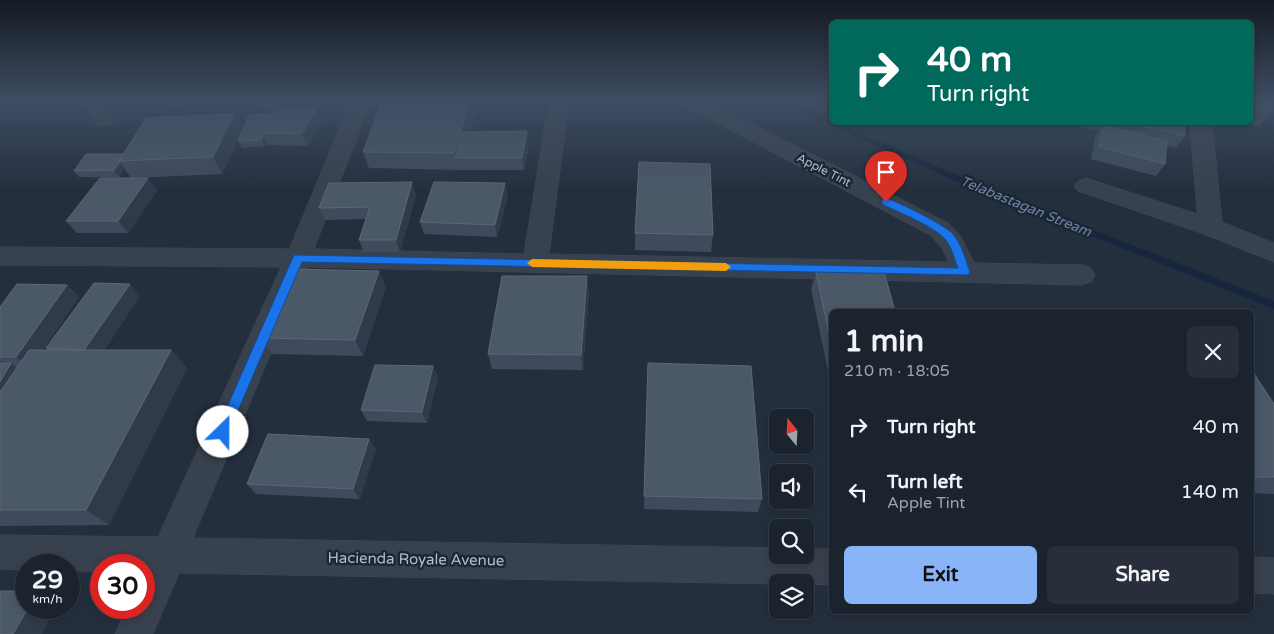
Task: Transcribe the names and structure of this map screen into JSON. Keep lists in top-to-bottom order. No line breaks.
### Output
{"streets":{"street":["Apple Tint","Hacienda Royale Avenue"]},"water":["Telabastagan Stream"],"north":"top","page":{"turn":["40 m","Turn right"],"heading":["1 min","210 m · 18:05"],"list":[{"name":"Turn right","value":"40 m"},{"name":"Turn left","note":"Apple Tint","value":"140 m"}],"buttons":["Exit","Share"],"speed":"29 km/h","limit":"30"}}
